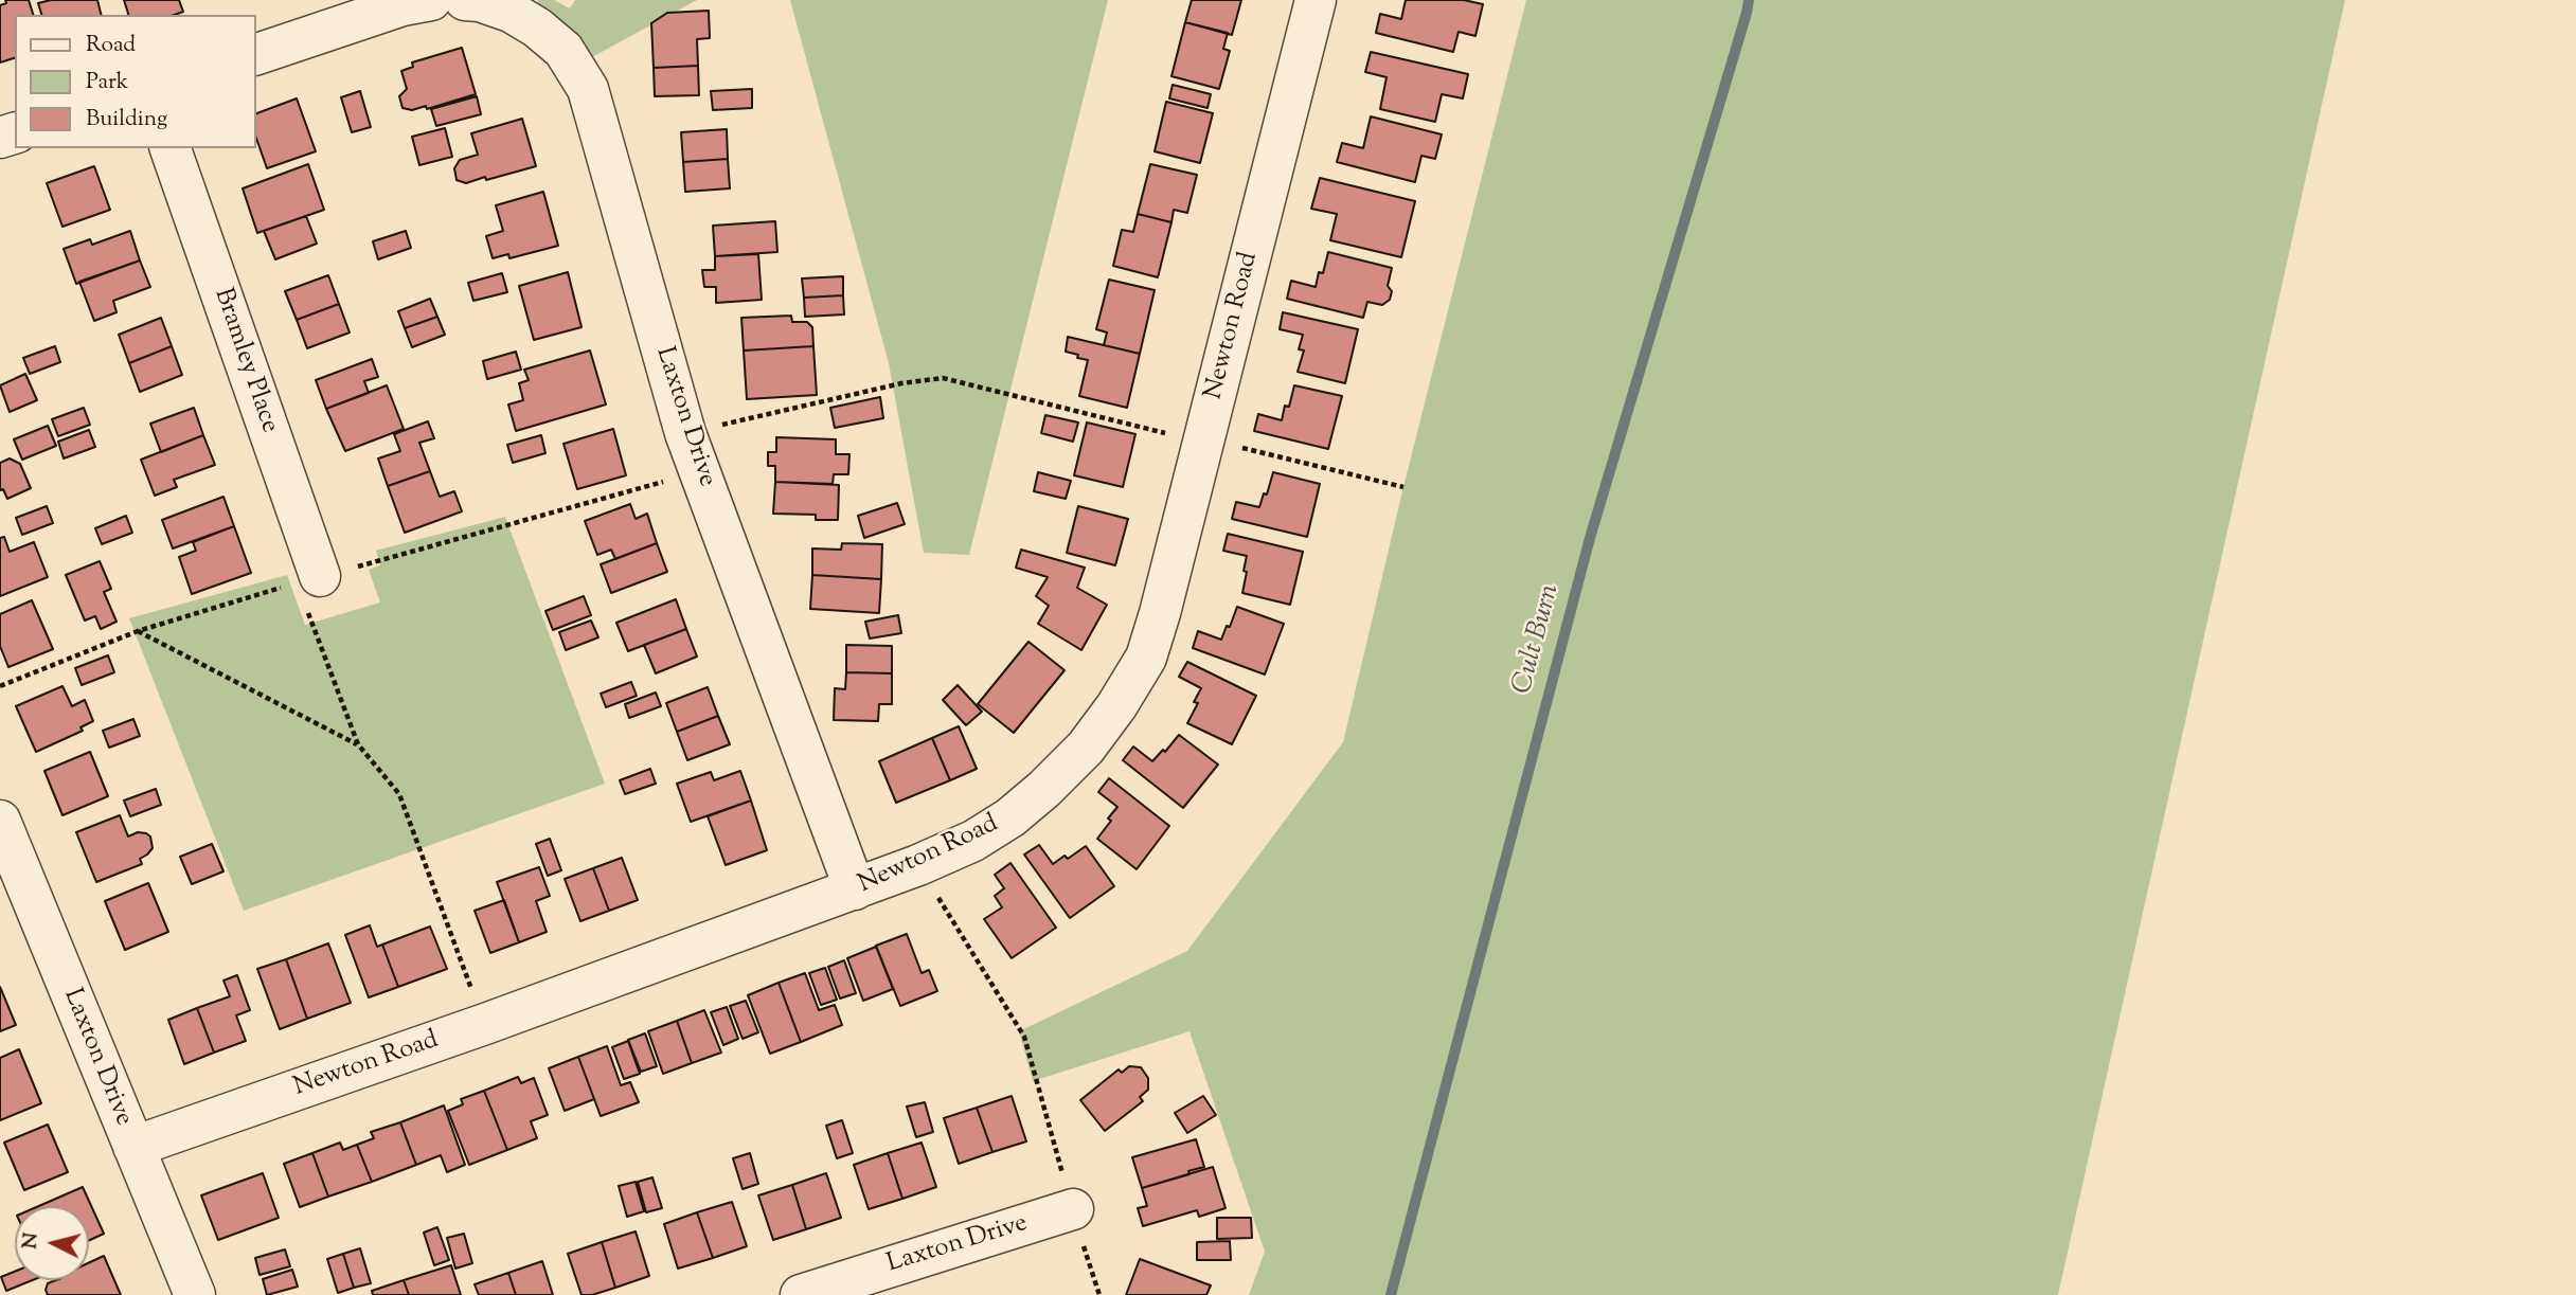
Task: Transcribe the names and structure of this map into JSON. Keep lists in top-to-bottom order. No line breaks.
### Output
{"streets":{"street":["Newton Road","Bramley Place","Laxton Drive"]},"crossings":[["Newton Road","Laxton Drive"]],"water":["Cult Burn"],"legend":["Road","Park","Building"],"north":"left"}
